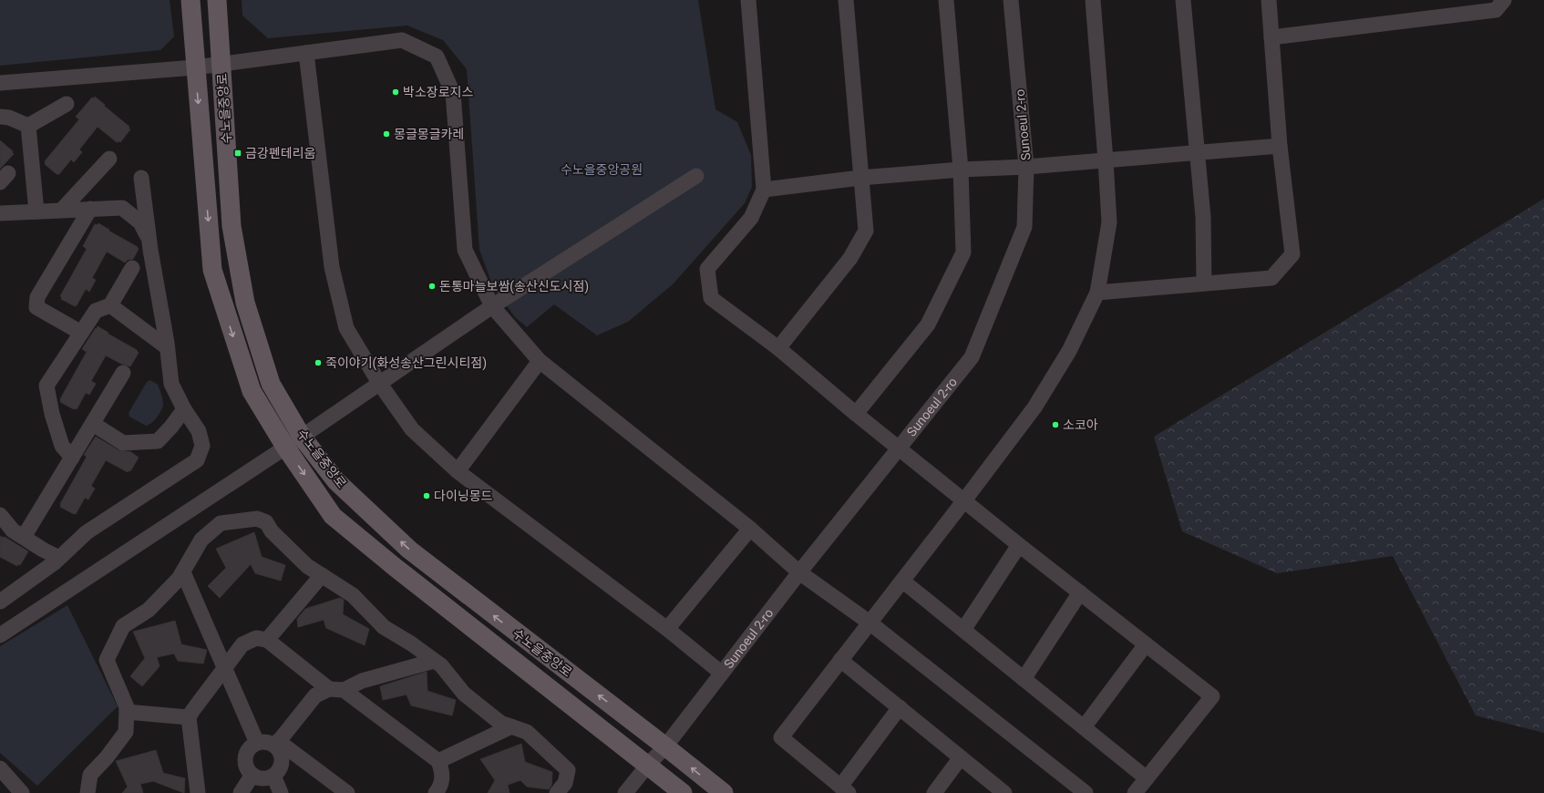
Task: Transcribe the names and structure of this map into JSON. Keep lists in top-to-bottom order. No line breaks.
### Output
{"streets":{"main road":["수노을중앙로"],"street":["Sunoeul 2-ro"]},"crossings":[["수노을중앙로","Sunoeul 2-ro"]],"parks":["수노을중앙공원"],"places":{"other":["박소장로지스","몽글몽글카레","돈통마늘보쌈(송산신도시점)","죽이야기(화성송산그린시티점)","소코아","다이닝몽드"],"transit":["금강펜테리움"]}}
